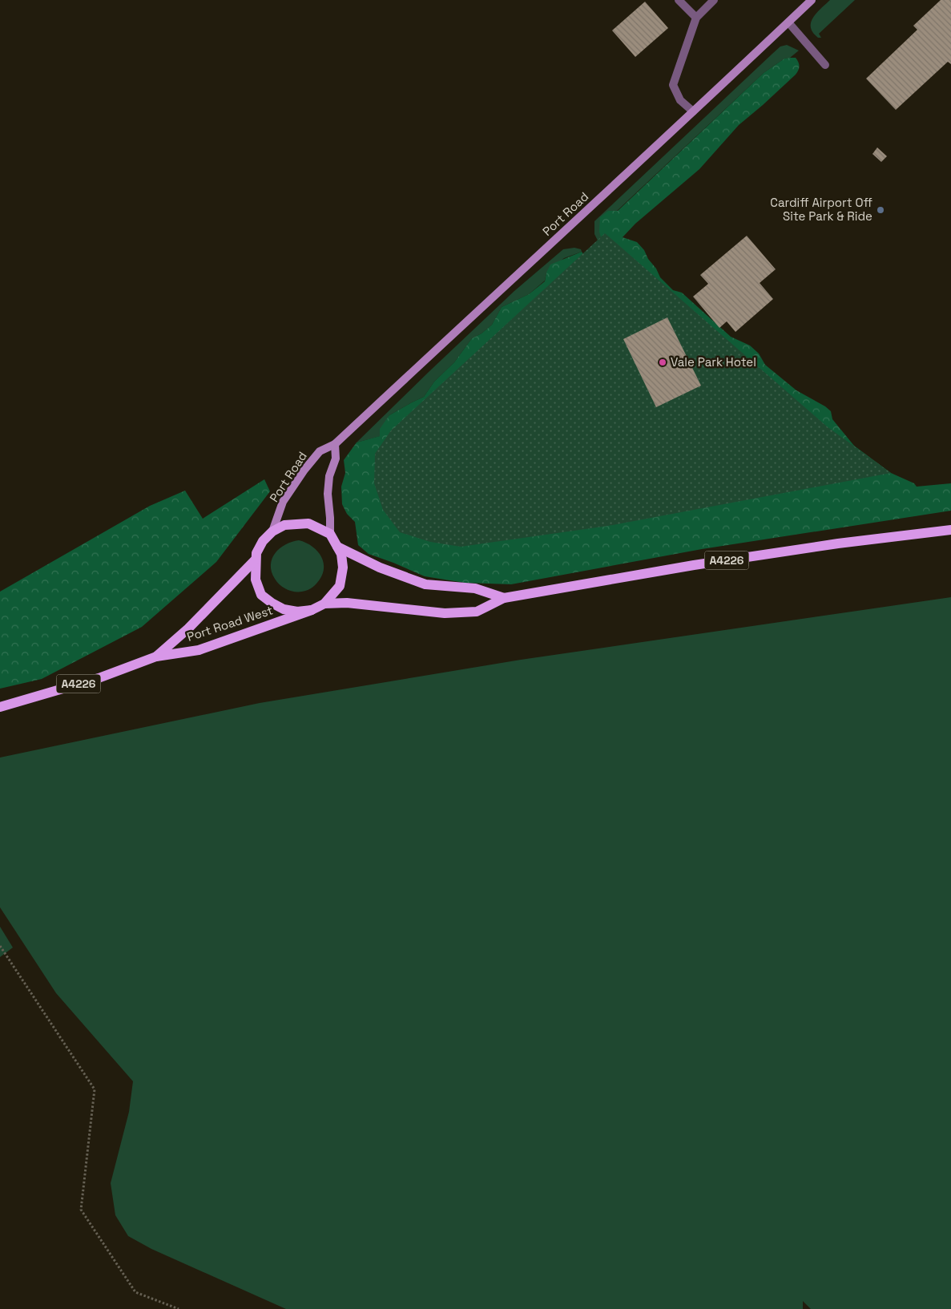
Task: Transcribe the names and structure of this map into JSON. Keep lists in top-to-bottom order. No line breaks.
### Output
{"streets":{"main road":["A4226","Port Road West"],"street":["Port Road"]},"crossings":[["Port Road","A4226"],["Port Road","Port Road West"],["A4226","Port Road West"]],"places":["Cardiff Airport Off Site Park & Ride","Vale Park Hotel"]}
